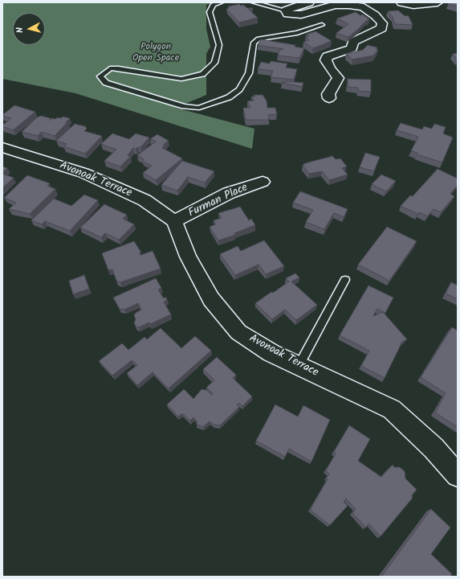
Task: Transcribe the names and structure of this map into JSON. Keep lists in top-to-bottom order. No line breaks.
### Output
{"streets":{"street":["Avonoak Terrace","Furman Place"]},"crossings":[["Avonoak Terrace","Furman Place"]],"parks":["Polygon Open Space"],"north":"left"}
